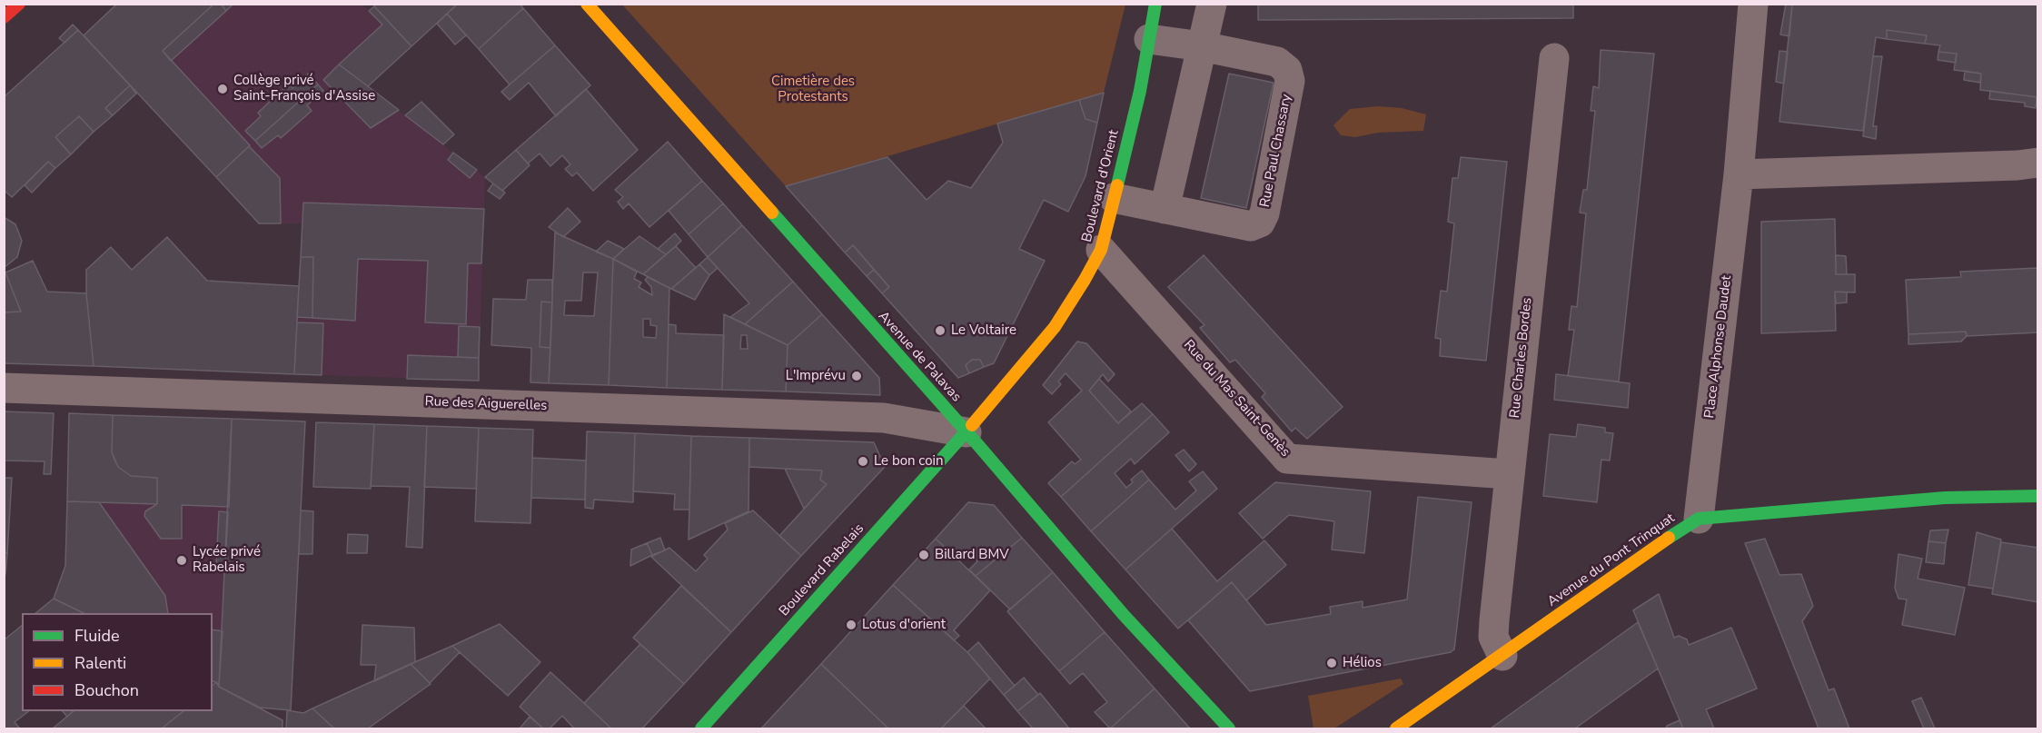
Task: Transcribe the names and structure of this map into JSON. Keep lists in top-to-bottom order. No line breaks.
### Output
{"streets":{"street":["Rue Paul Chassary","Boulevard d'Orient","Place Alphonse Daudet","Avenue de Palavas","Rue Charles Bordes","Rue du Mas Saint-Genès","Rue des Aiguerelles","Avenue du Pont Trinquat","Boulevard Rabelais"]},"crossings":[["Rue Paul Chassary","Boulevard d'Orient"],["Boulevard d'Orient","Avenue de Palavas"],["Boulevard d'Orient","Rue du Mas Saint-Genès"],["Boulevard d'Orient","Rue des Aiguerelles"],["Boulevard d'Orient","Boulevard Rabelais"],["Place Alphonse Daudet","Avenue du Pont Trinquat"],["Avenue de Palavas","Rue des Aiguerelles"],["Avenue de Palavas","Boulevard Rabelais"],["Rue Charles Bordes","Rue du Mas Saint-Genès"],["Rue Charles Bordes","Avenue du Pont Trinquat"],["Rue des Aiguerelles","Boulevard Rabelais"]],"parks":["Cimetière des Protestants"],"places":["Collège privé Saint-François d'Assise","Le Voltaire","L'Imprévu","Le bon coin","Billard BMV","Lycée privé Rabelais","Lotus d'orient","Hélios"],"legend":["Fluide","Ralenti","Bouchon"]}
